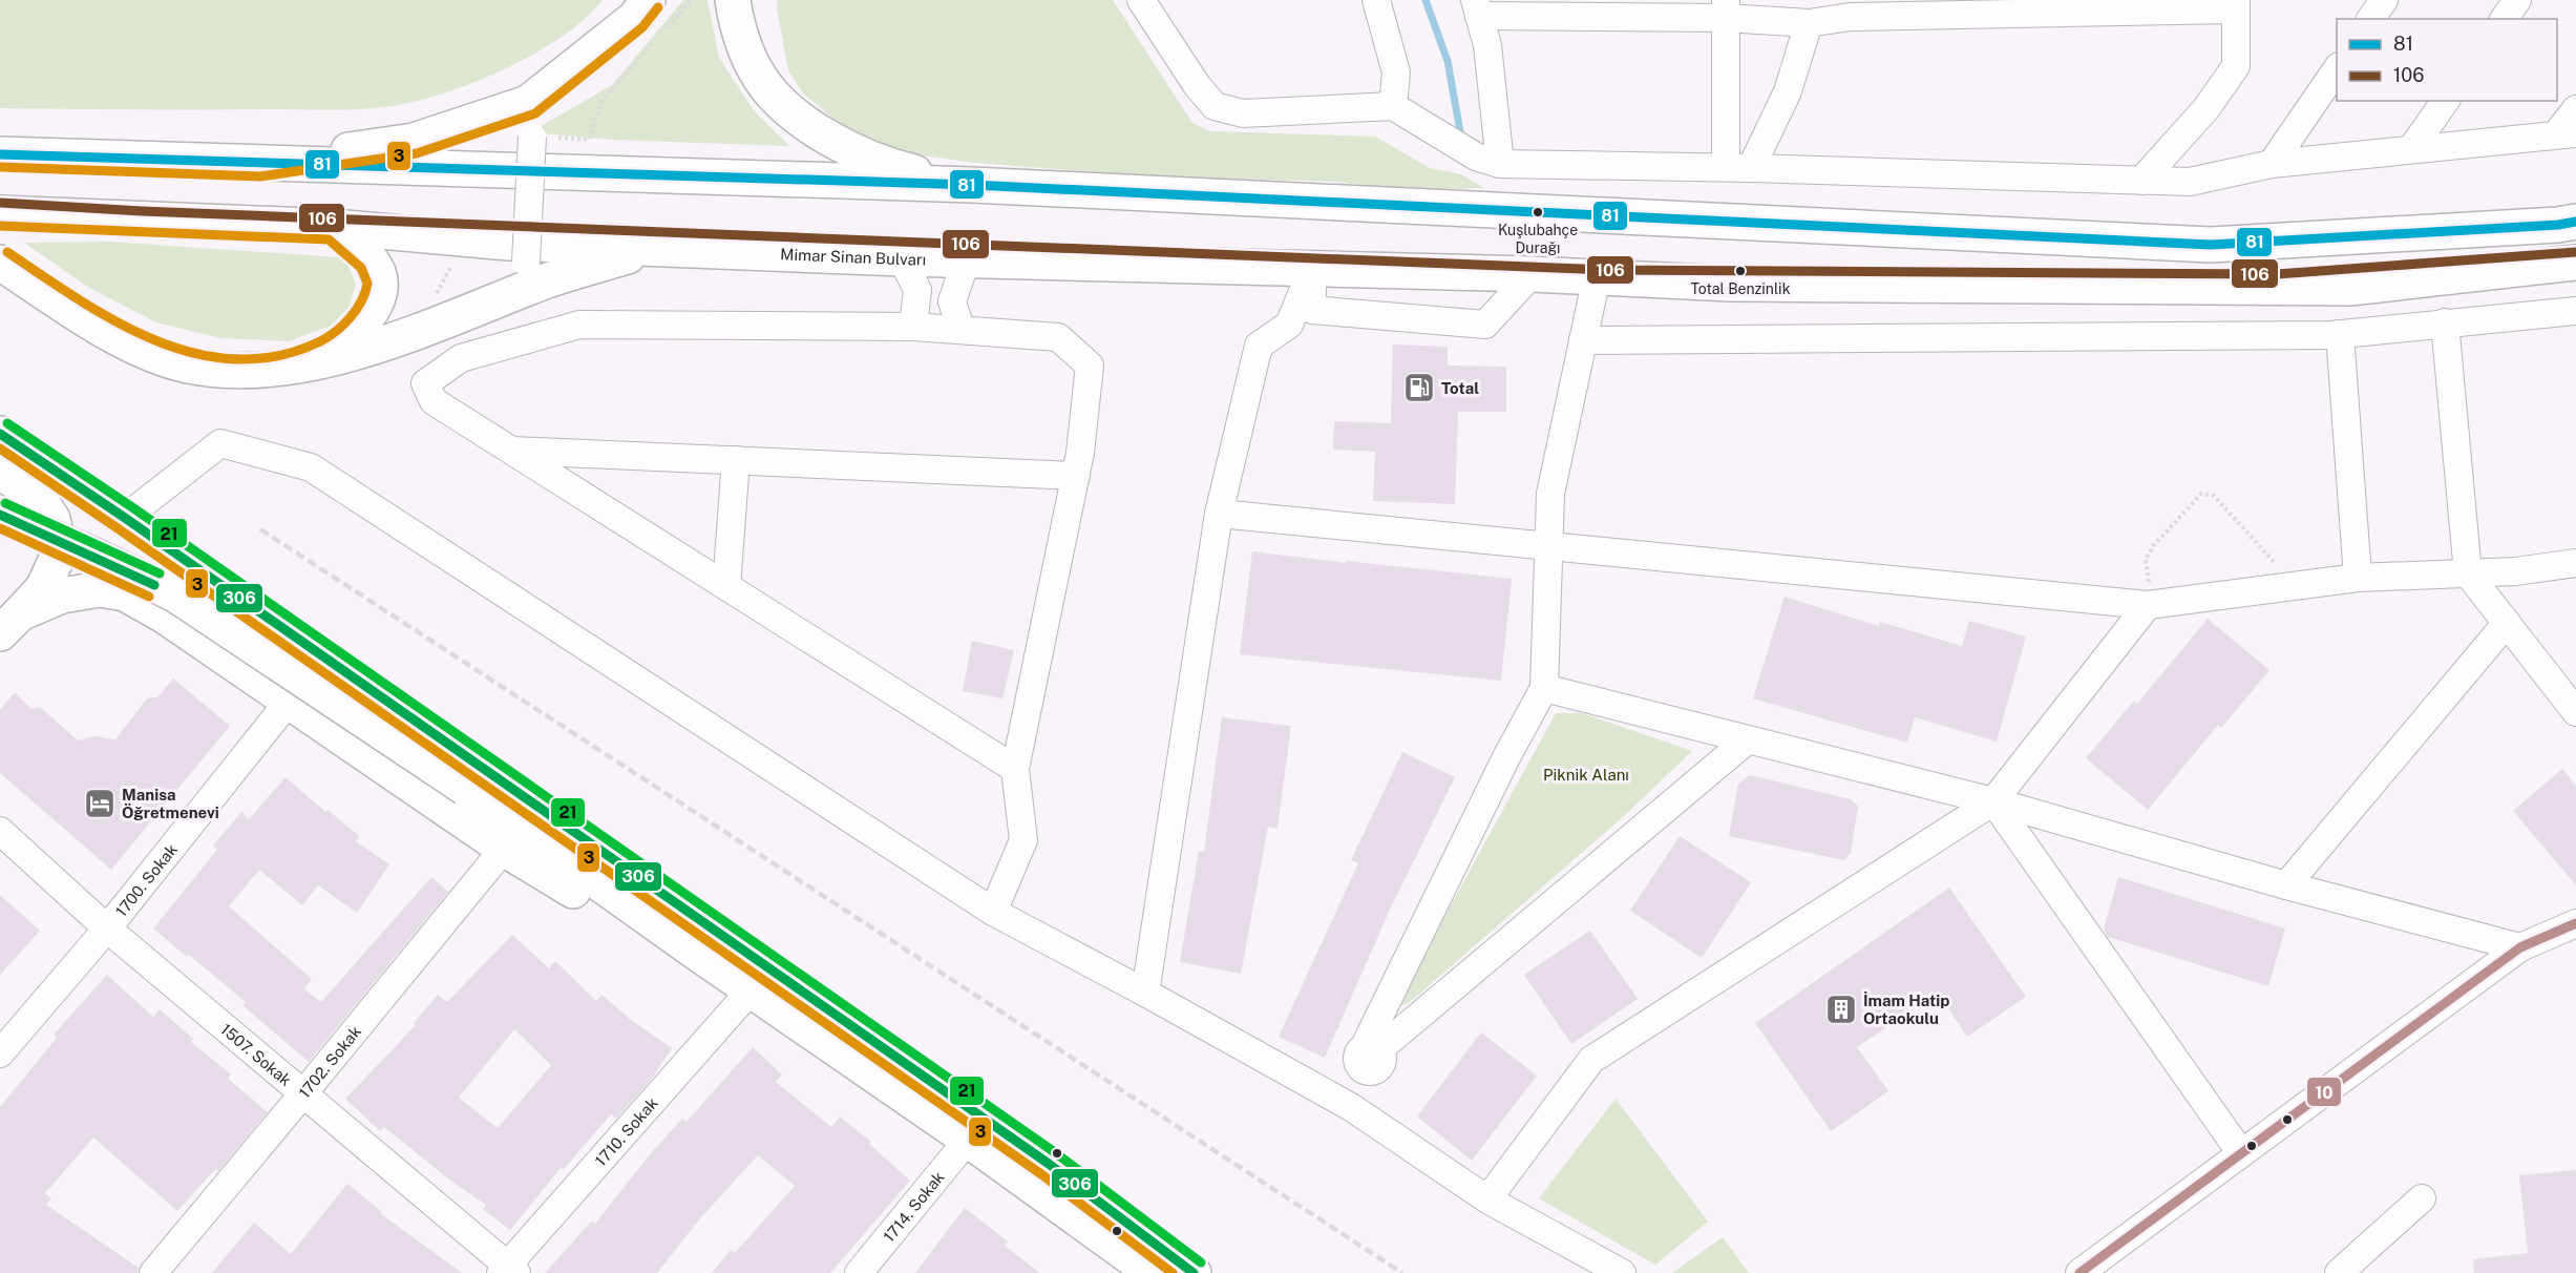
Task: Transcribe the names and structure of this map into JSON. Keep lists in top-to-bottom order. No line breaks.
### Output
{"streets":{"main road":["Mimar Sinan Bulvarı"],"street":["1700. Sokak","1507. Sokak","1702. Sokak","1710. Sokak","1714. Sokak"]},"crossings":[["1700. Sokak","1507. Sokak"],["1507. Sokak","1702. Sokak"],["1507. Sokak","1710. Sokak"]],"parks":["Piknik Alanı"],"places":{"other":["Kuşlubahçe Durağı","Total Benzinlik"],"fuel station":["Total"],"hotel":["Manisa Öğretmenevi"],"building":["İmam Hatip Ortaokulu"]},"lines":["transit line 3","transit line 81","transit line 106","transit line 21","transit line 306","transit line 10"],"legend":["81","106"]}
